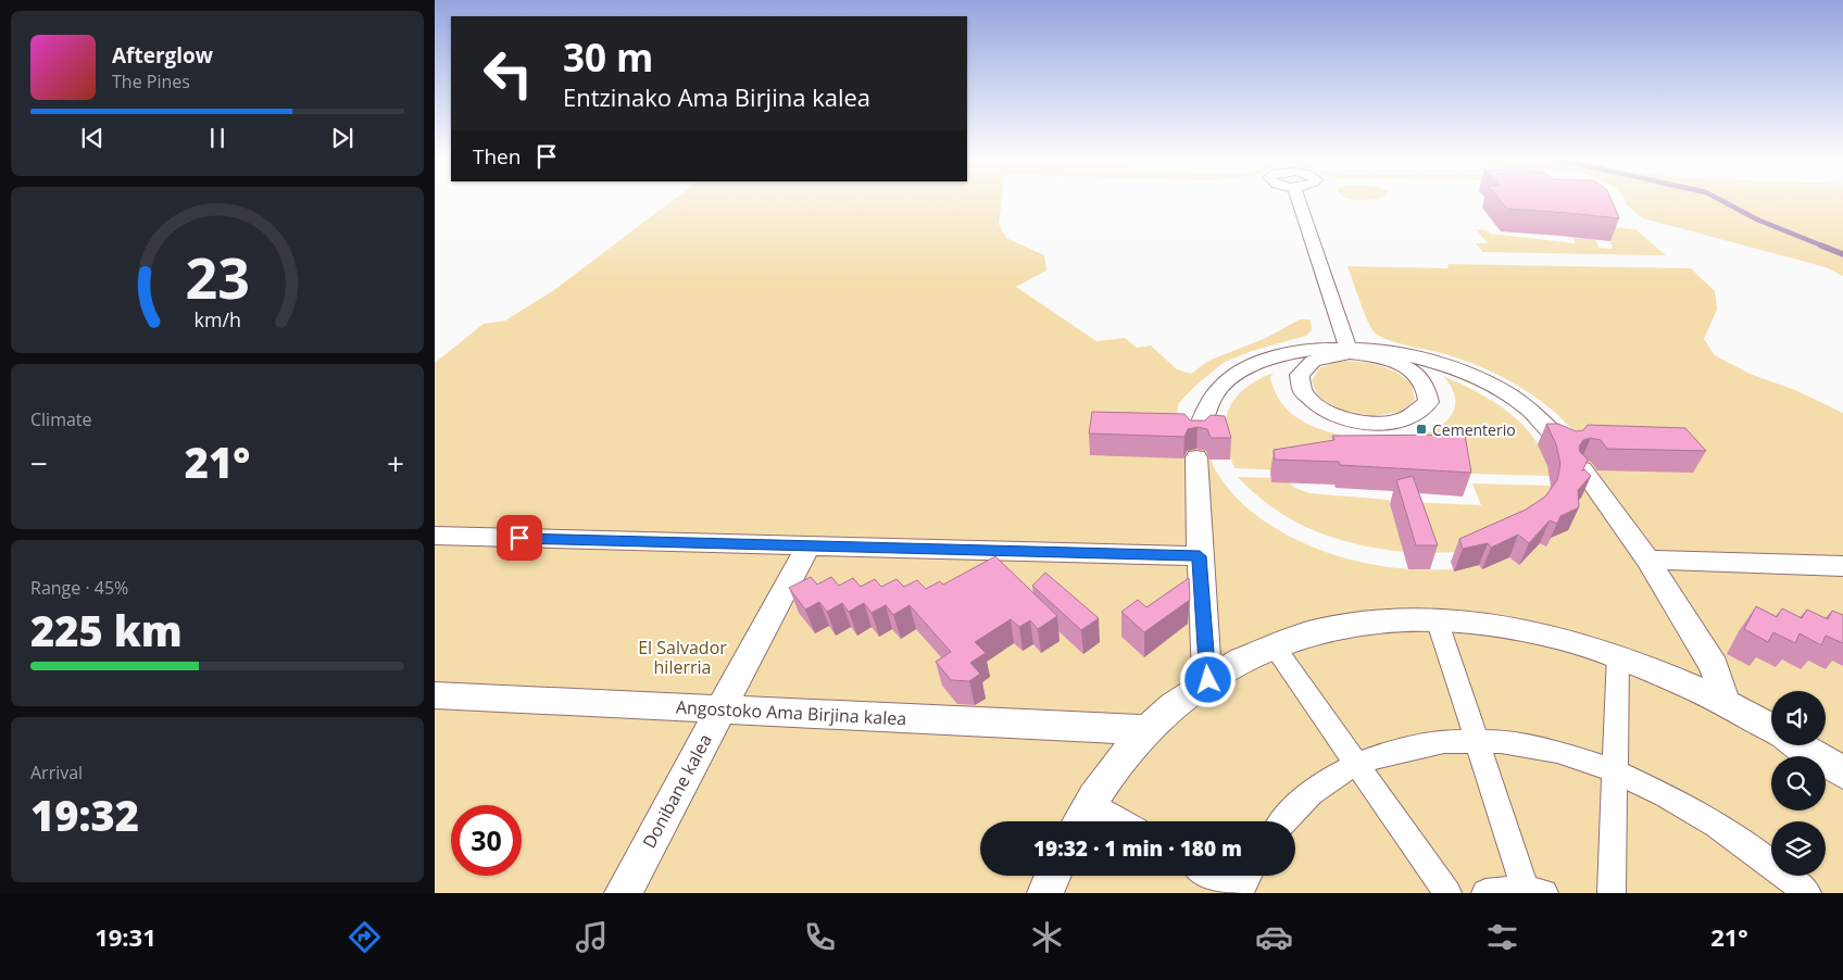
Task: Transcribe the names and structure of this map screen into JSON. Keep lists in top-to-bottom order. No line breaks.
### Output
{"streets":{"street":["Angostoko Ama Birjina kalea","Donibane kalea"]},"crossings":[["Angostoko Ama Birjina kalea","Donibane kalea"]],"parks":["El Salvador hilerria"],"places":{"transit":["Cementerio"]},"page":{"turn":["30 m","Entzinako Ama Birjina kalea"],"song":["Afterglow","The Pines"],"then":"Then","tile":["Climate",["Range · 45%","225 km"],["Arrival","19:32"]],"heat":["−","21°","+"],"limit":"30","trip":"19:32 · 1 min · 180 m","tabs":["19:31","21°"],"gauge":["23","km/h"]}}
